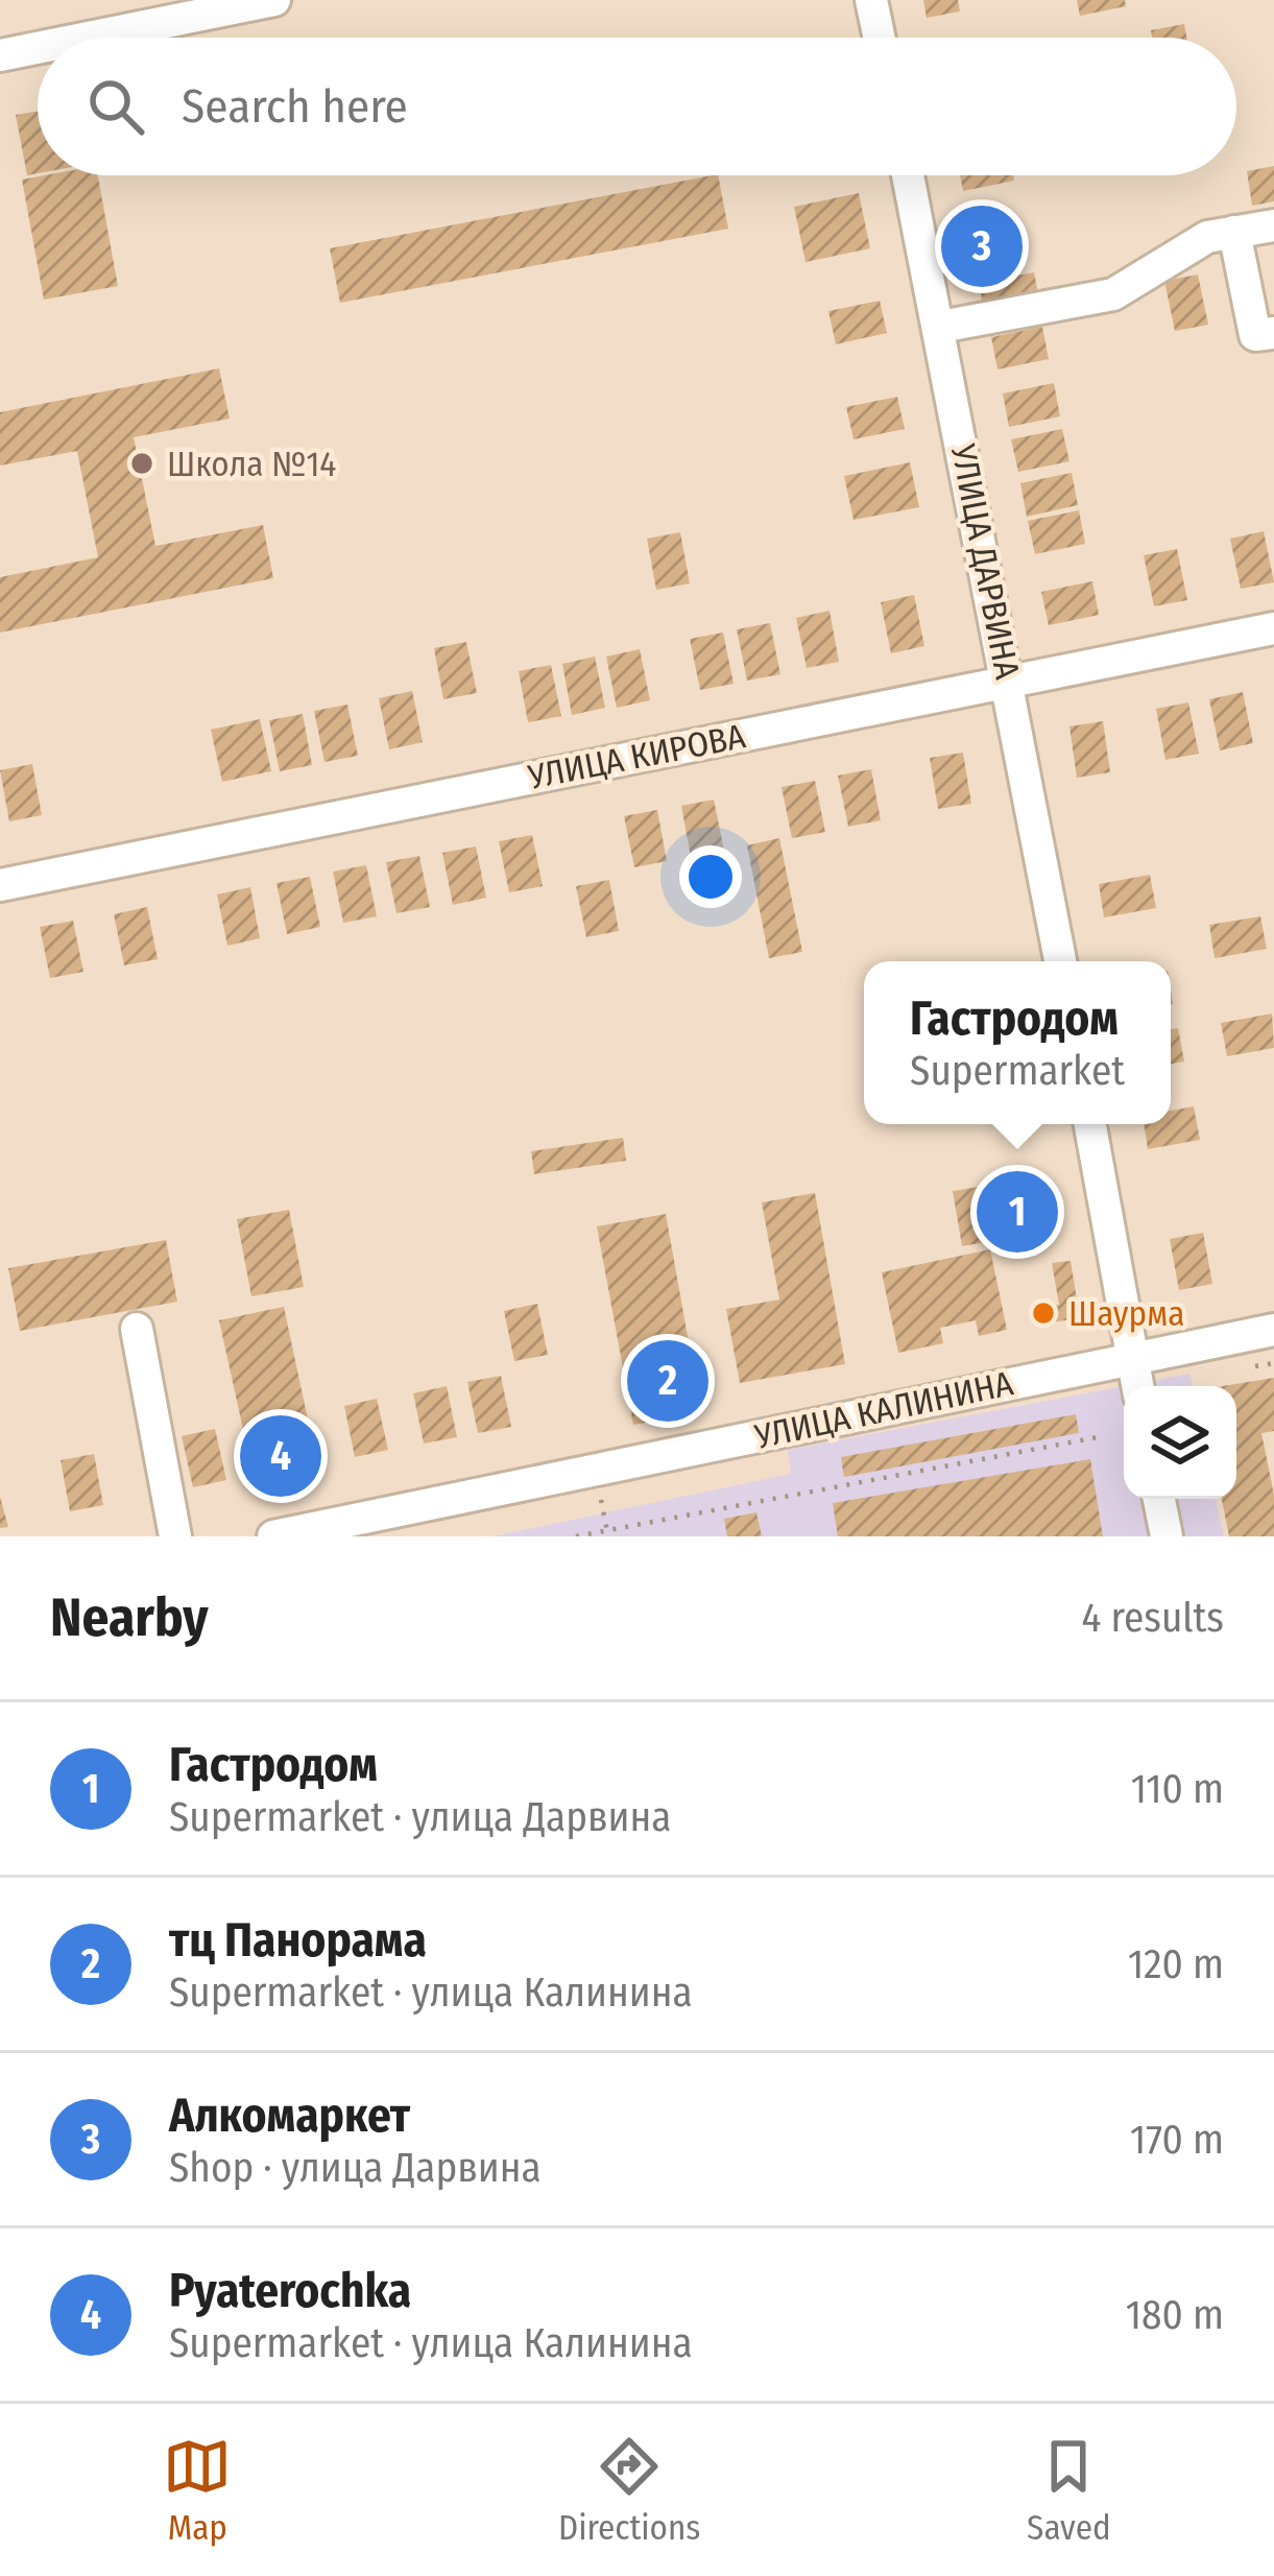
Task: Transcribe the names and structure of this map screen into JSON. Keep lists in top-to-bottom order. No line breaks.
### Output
{"streets":{"street":["УЛИЦА ДАРВИНА","УЛИЦА КИРОВА","УЛИЦА КАЛИНИНА"]},"crossings":[["УЛИЦА ДАРВИНА","УЛИЦА КИРОВА"]],"places":["Школа №14","Шаурма"],"page":{"search":"Search here","pins":["3","1","2","4"],"popup":["Гастродом","Supermarket"],"heading":["Nearby","4 results"],"list":[{"mark":"1","name":"Гастродом","note":"Supermarket · улица Дарвина","value":"110 m"},{"mark":"2","name":"тц Панорама","note":"Supermarket · улица Калинина","value":"120 m"},{"mark":"3","name":"Алкомаркет","note":"Shop · улица Дарвина","value":"170 m"},{"mark":"4","name":"Pyaterochka","note":"Supermarket · улица Калинина","value":"180 m"}],"nav":["Map","Directions","Saved"]}}
